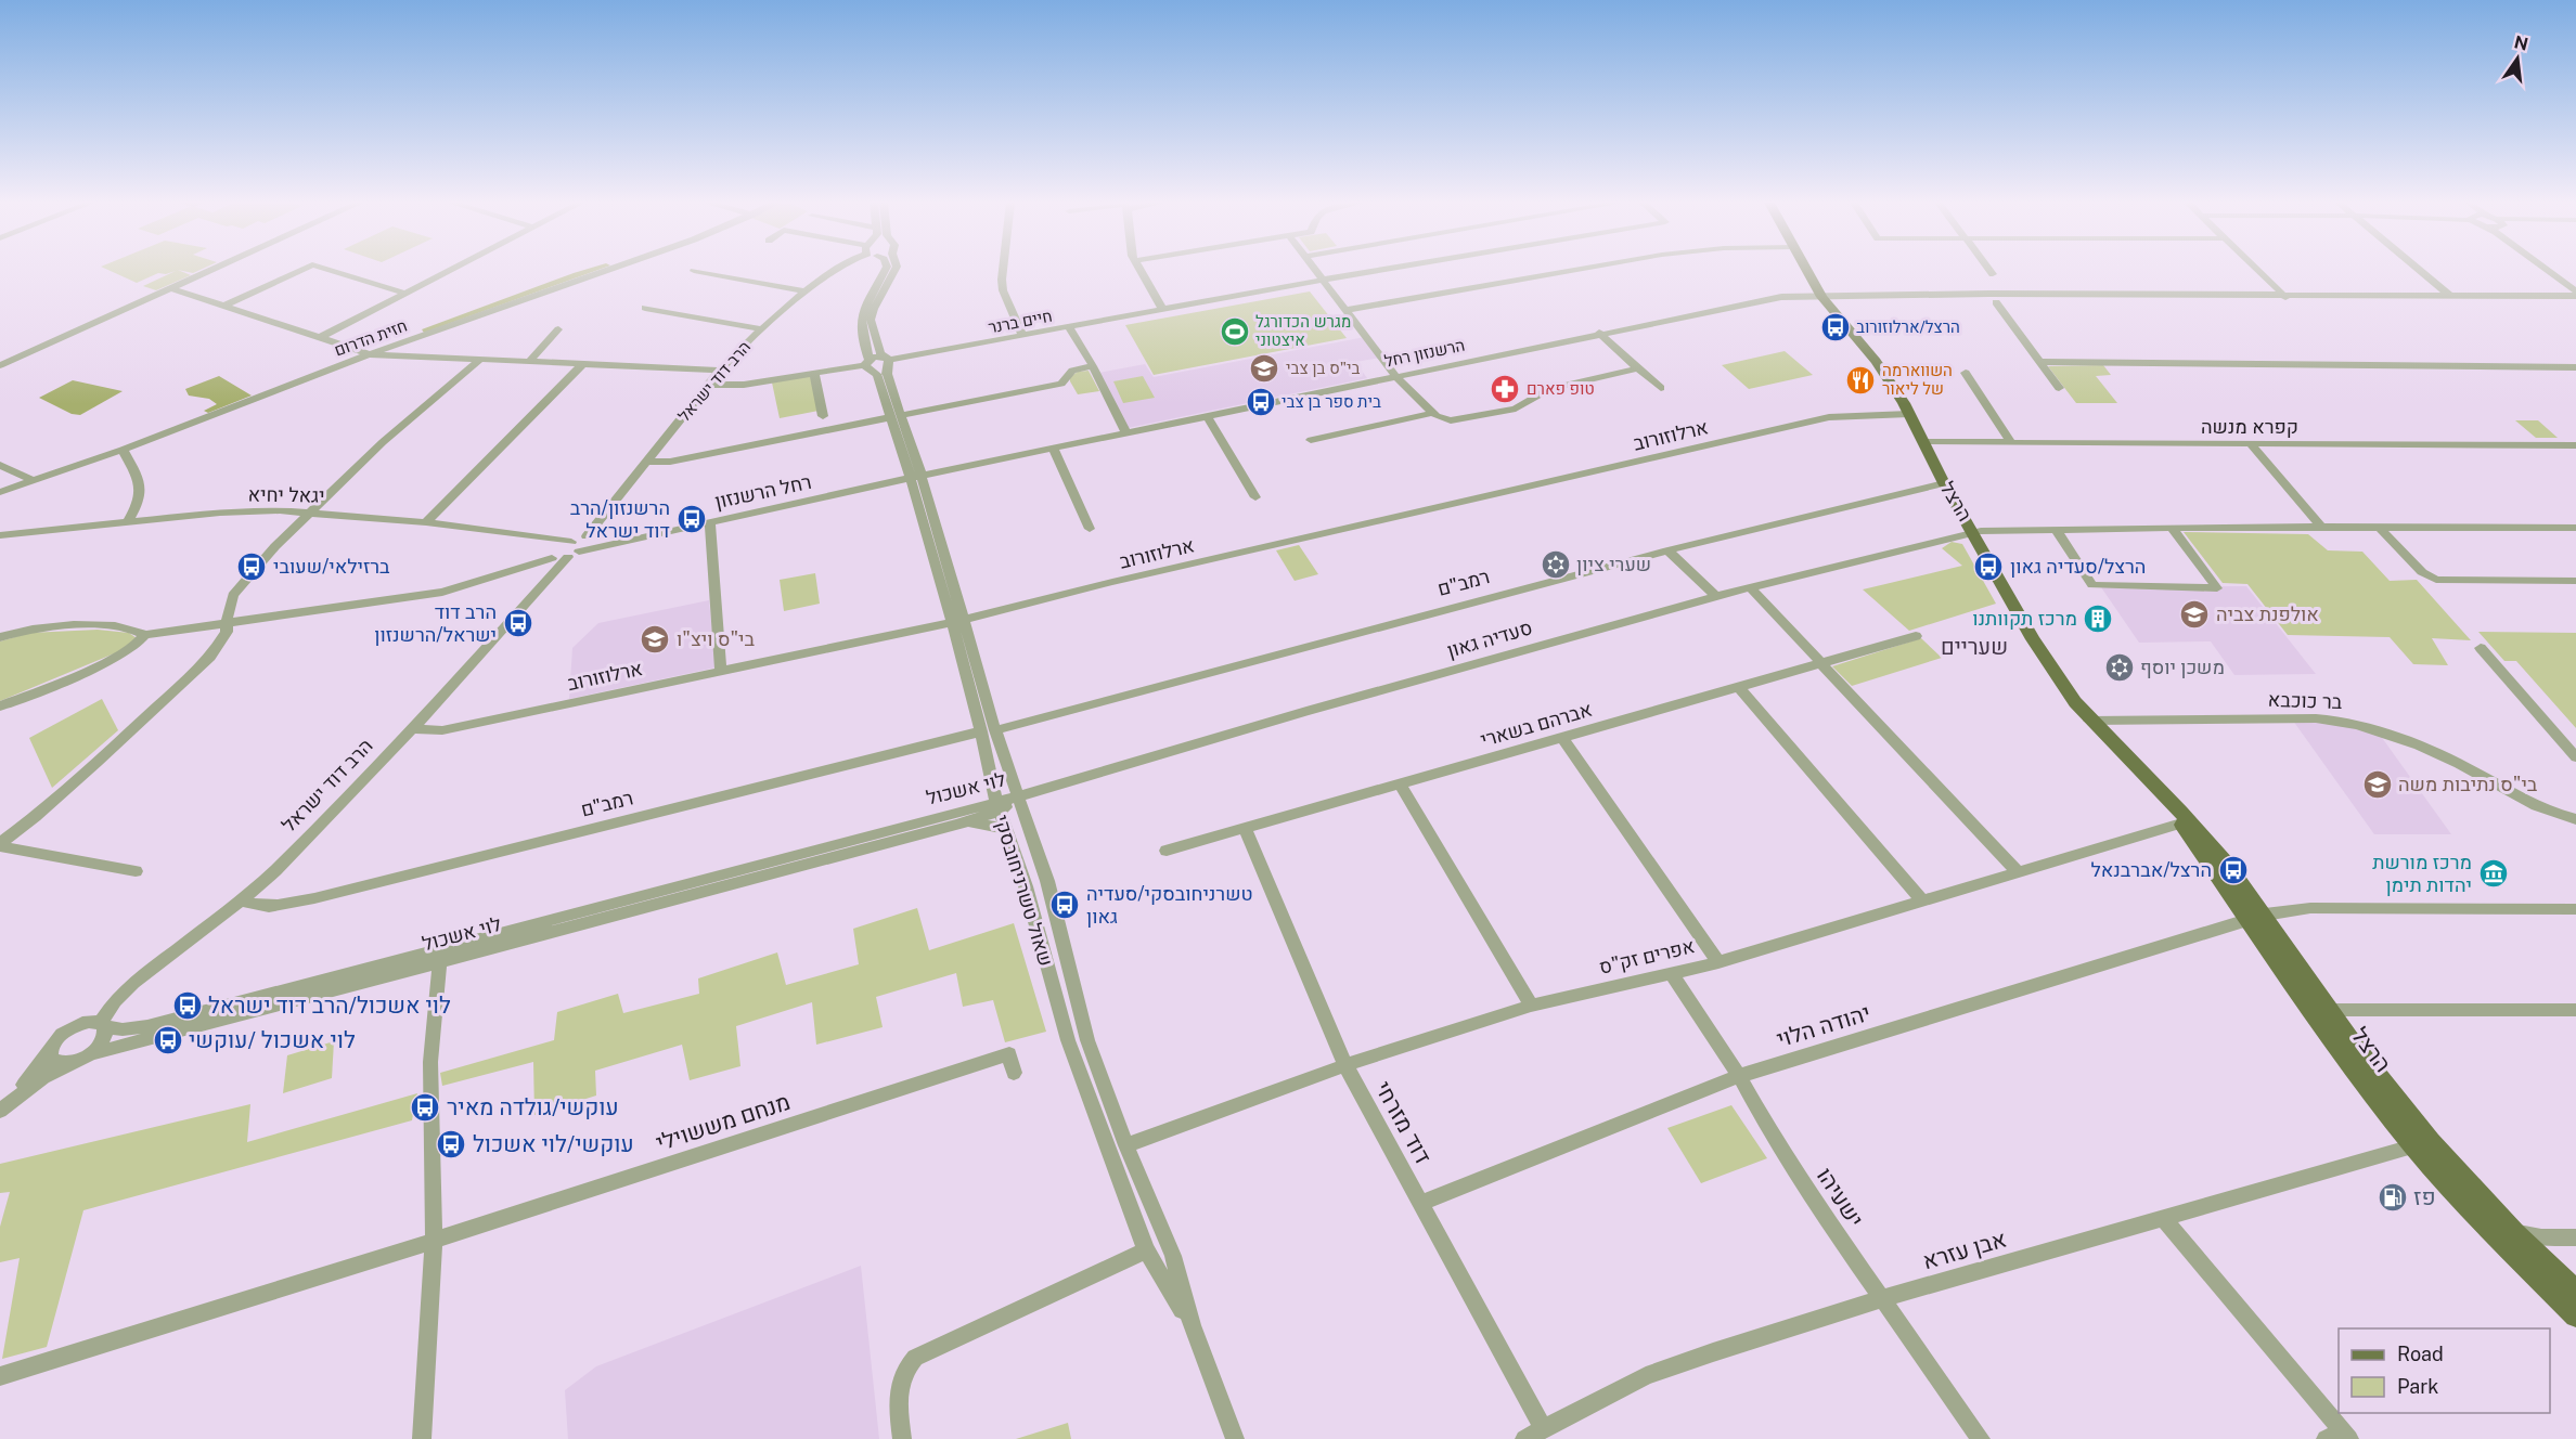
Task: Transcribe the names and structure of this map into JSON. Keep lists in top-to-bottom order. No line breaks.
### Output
{"streets":{"main road":["הרצל"],"street":["חיים ברנר","חזית הדרום","הרשנזון רחל","הרב דוד ישראל","קפרא מנשה","ארלוזורוב","רחל הרשנזון","יגאל יחיא","רמב\"ם","סעדיה גאון","בר כוכבא","אברהם בשארי","לוי אשכול","שאול טשרניחובסקי","אפרים זק\"ס","יהודה הלוי","מנחם מששוילי","דוד מזרחי","ישעיהו","אבן עזרא"]},"crossings":[["חיים ברנר","הרב דוד ישראל"],["חיים ברנר","שאול טשרניחובסקי"],["הרשנזון רחל","רחל הרשנזון"],["הרשנזון רחל","הרצל"],["הרשנזון רחל","שאול טשרניחובסקי"],["הרב דוד ישראל","ארלוזורוב"],["הרב דוד ישראל","יגאל יחיא"],["הרב דוד ישראל","רמב\"ם"],["הרב דוד ישראל","לוי אשכול"],["קפרא מנשה","הרצל"],["ארלוזורוב","הרצל"],["ארלוזורוב","שאול טשרניחובסקי"],["רחל הרשנזון","שאול טשרניחובסקי"],["הרצל","רמב\"ם"],["הרצל","סעדיה גאון"],["הרצל","בר כוכבא"],["הרצל","אפרים זק\"ס"],["הרצל","יהודה הלוי"],["הרצל","אבן עזרא"],["רמב\"ם","שאול טשרניחובסקי"],["סעדיה גאון","לוי אשכול"],["סעדיה גאון","שאול טשרניחובסקי"],["אברהם בשארי","דוד מזרחי"],["לוי אשכול","שאול טשרניחובסקי"],["שאול טשרניחובסקי","אפרים זק\"ס"],["אפרים זק\"ס","דוד מזרחי"],["אפרים זק\"ס","ישעיהו"],["יהודה הלוי","דוד מזרחי"],["יהודה הלוי","ישעיהו"],["דוד מזרחי","אבן עזרא"],["ישעיהו","אבן עזרא"]],"districts":["שעריים"],"places":{"bus stop":["הרצל/ארלוזורוב","בית ספר בן צבי","הרשנזון/הרב דוד ישראל","ברזילאי/שעובי","הרצל/סעדיה גאון","הרב דוד ישראל/הרשנזון","הרצל/אברבנאל","טשרניחובסקי/סעדיה גאון","לוי אשכול/הרב דוד ישראל","לוי אשכול /עוקשי","עוקשי/גולדה מאיר","עוקשי/לוי אשכול"],"sports":["מגרש הכדורגל איצטוני"],"school or university":["בי\"ס בן צבי","אולפנת צביה","בי\"ס ויצ\"ו","בי\"ס נתיבות משה"],"restaurant":["השווארמה של ליאור"],"pharmacy":["טופ פארם"],"synagogue":["שערי ציון","משכן יוסף"],"building":["מרכז תקוותנו"],"museum":["מרכז מורשת יהדות תימן"],"fuel station":["פז"]},"legend":["Road","Park"],"north":"top"}
